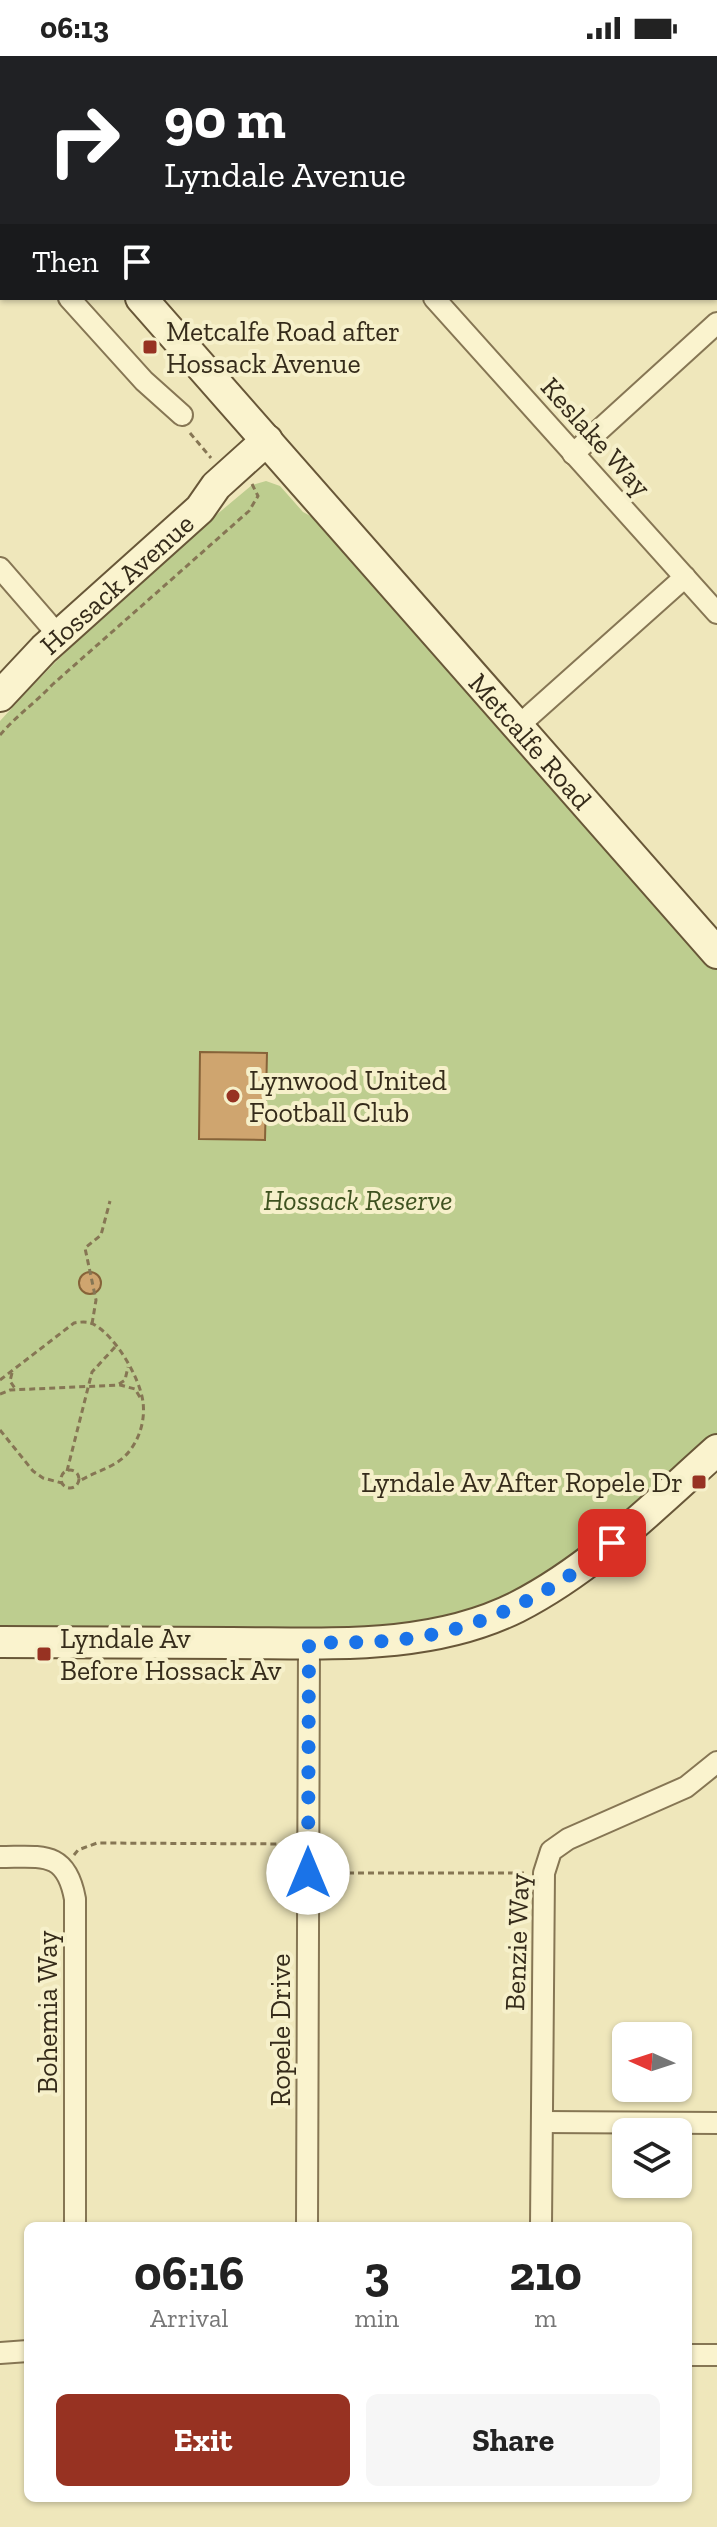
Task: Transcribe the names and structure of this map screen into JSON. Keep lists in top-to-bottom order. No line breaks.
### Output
{"streets":{"street":["Keslake Way","Hossack Avenue","Metcalfe Road","Benzie Way","Bohemia Way","Ropele Drive"]},"crossings":[["Hossack Avenue","Metcalfe Road"]],"parks":["Hossack Reserve"],"places":{"transit":["Metcalfe Road after Hossack Avenue","Lyndale Av After Ropele Dr","Lyndale Av Before Hossack Av"],"other":["Lynwood United Football Club"]},"north":"left","page":{"status":"06:13","turn":["90 m","Lyndale Avenue"],"then":"Then","eta":["06:16","Arrival","3","min","210","m"],"buttons":["Exit","Share"]}}
